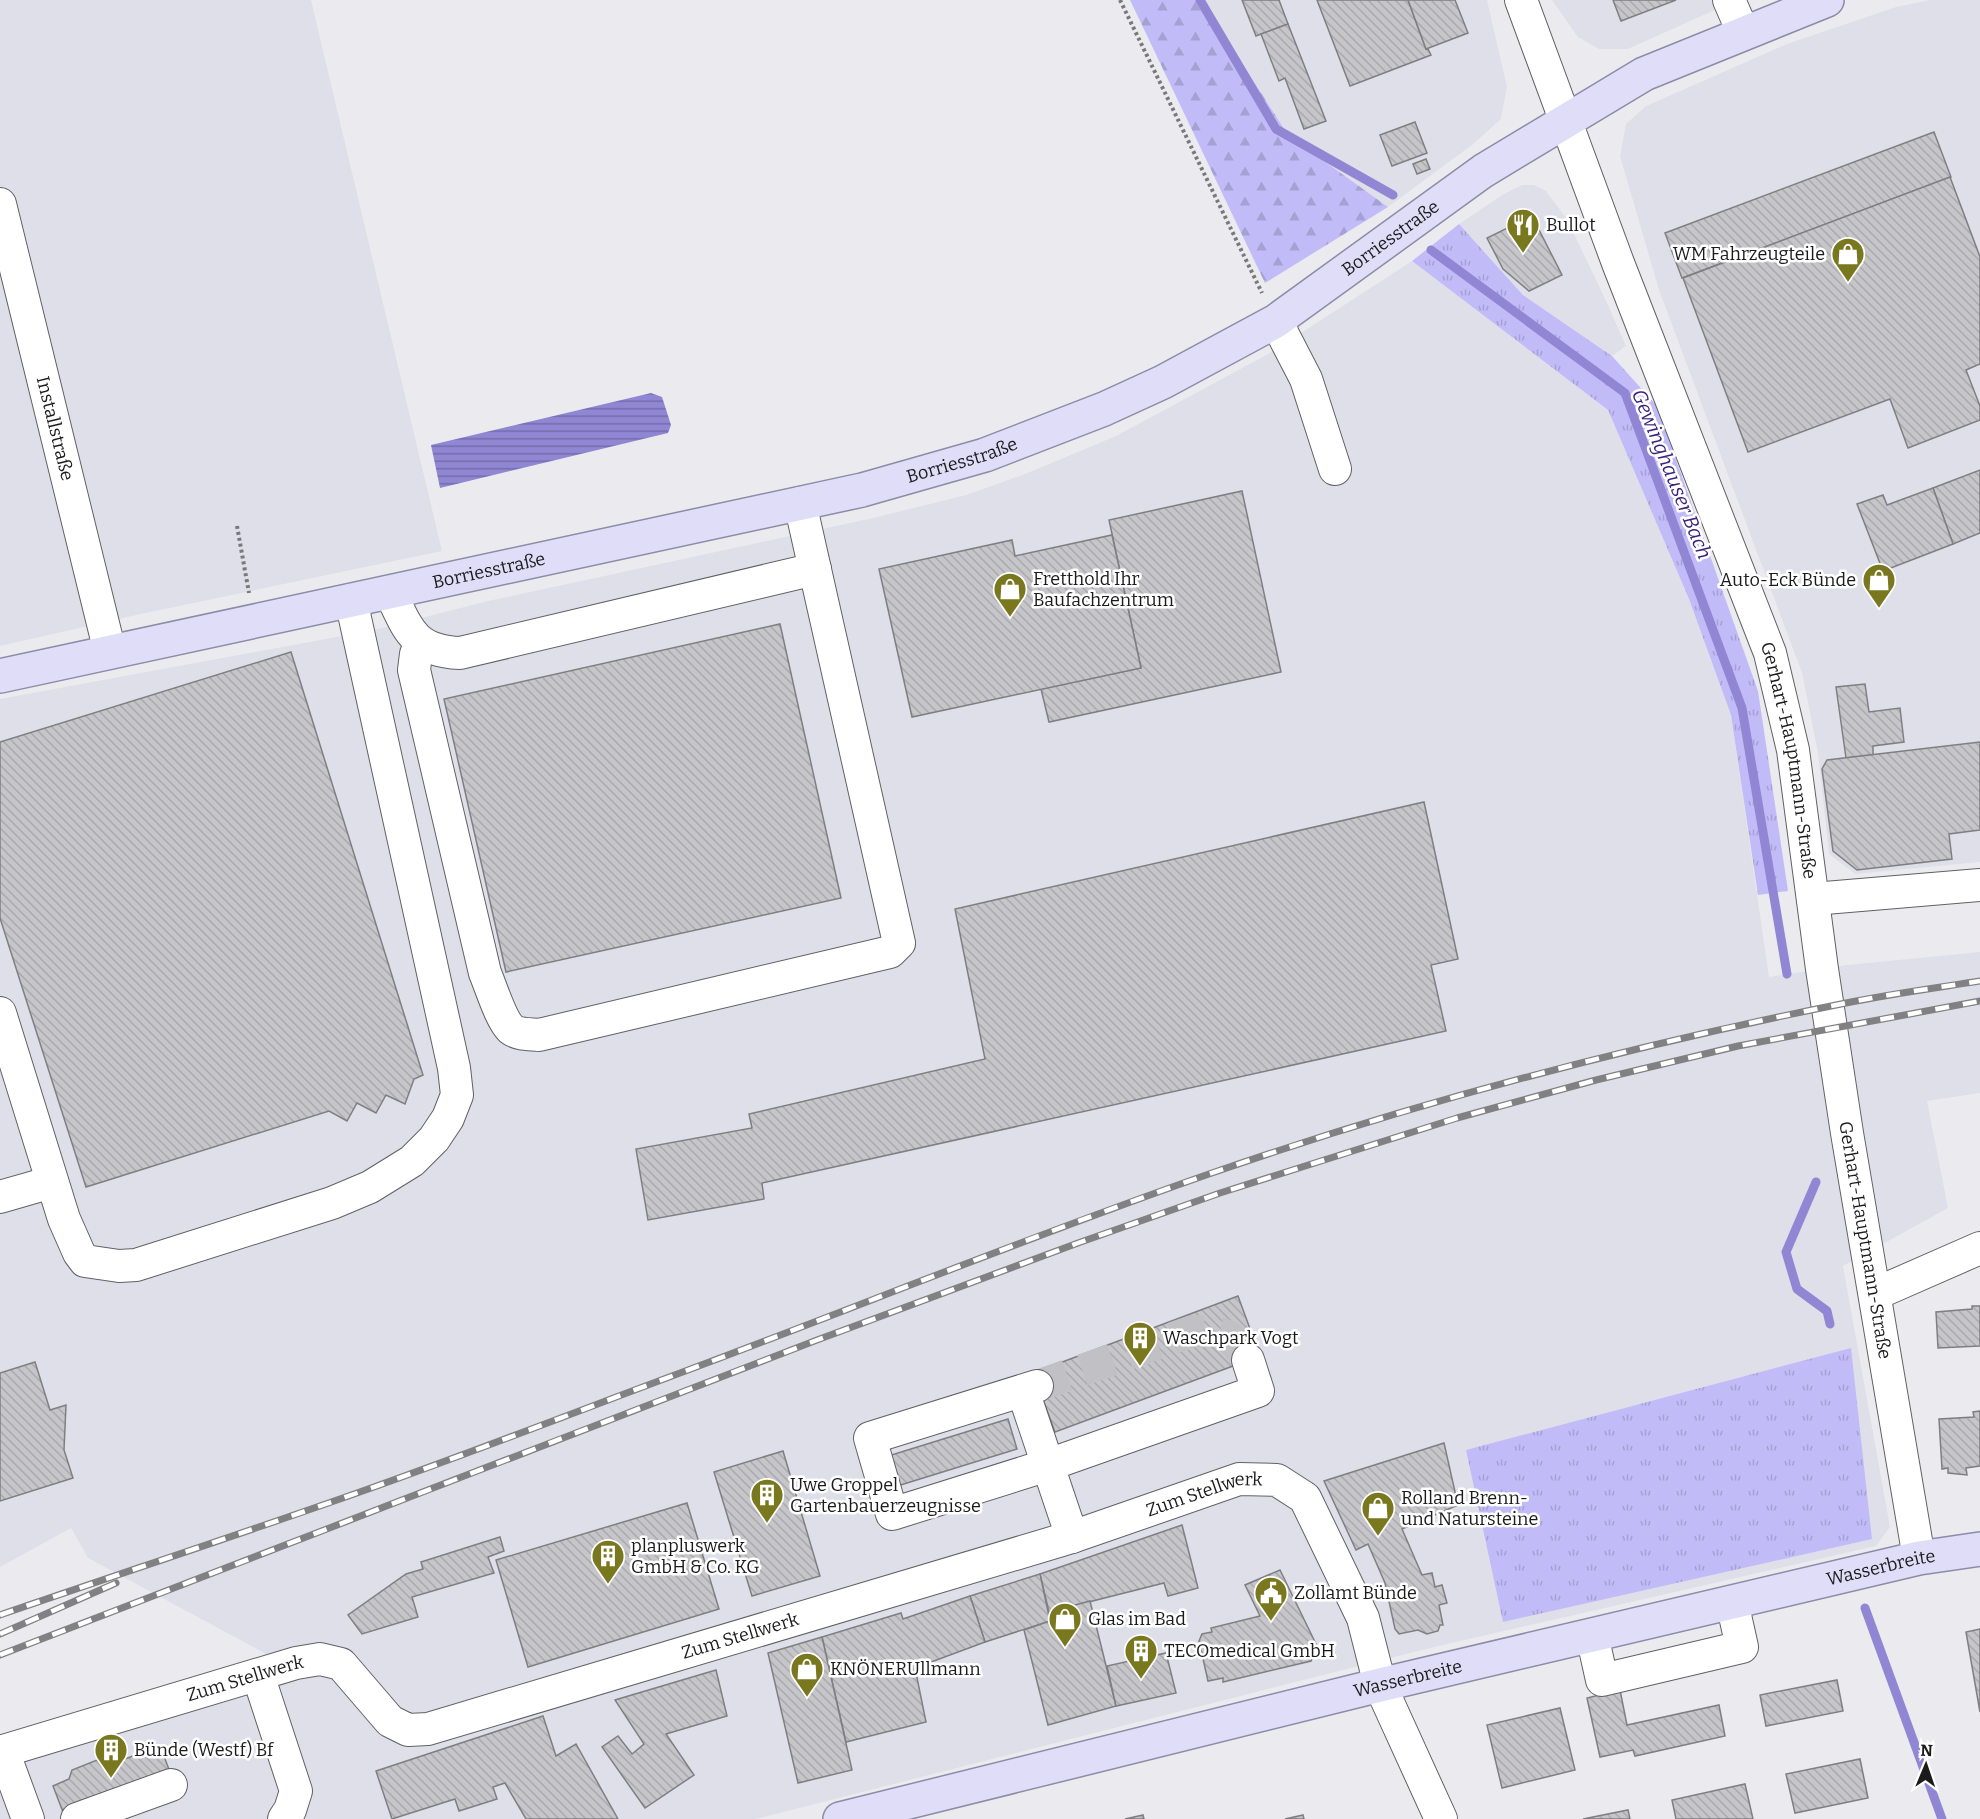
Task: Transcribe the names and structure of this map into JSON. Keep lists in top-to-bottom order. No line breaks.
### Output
{"streets":{"main road":["Borriesstraße","Wasserbreite"],"street":["Installstraße","Gerhart-Hauptmann-Straße","Zum Stellwerk"]},"crossings":[["Borriesstraße","Installstraße"],["Borriesstraße","Gerhart-Hauptmann-Straße"],["Gerhart-Hauptmann-Straße","Wasserbreite"],["Zum Stellwerk","Wasserbreite"]],"water":["Gewinghauser Bach"],"places":{"restaurant":["Bullot"],"shop":["WM Fahrzeugteile","Auto-Eck Bünde","Fretthold Ihr Baufachzentrum","Rolland Brenn- und Natursteine","Glas im Bad","KNÖNERUllmann"],"building":["Waschpark Vogt","Uwe Groppel Gartenbauerzeugnisse","planpluswerk GmbH & Co. KG","TECOmedical GmbH","Bünde (Westf) Bf"],"public building":["Zollamt Bünde"]},"north":"top"}
